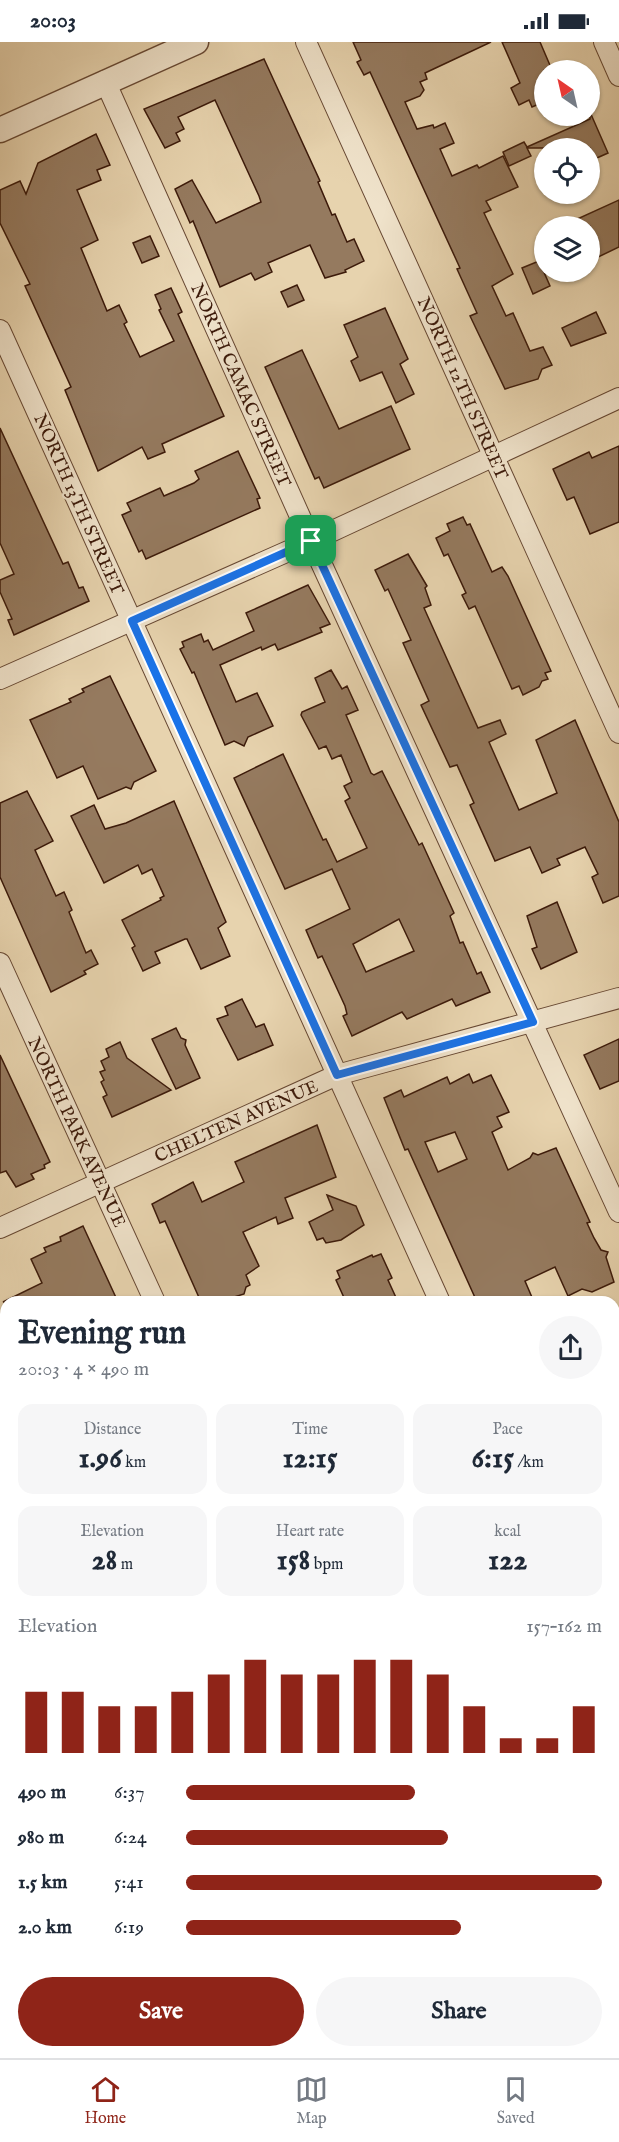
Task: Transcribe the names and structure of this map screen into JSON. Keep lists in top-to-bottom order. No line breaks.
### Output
{"streets":{"street":["NORTH CAMAC STREET","NORTH 12TH STREET","NORTH 13TH STREET","CHELTEN AVENUE","NORTH PARK AVENUE"]},"crossings":[["NORTH CAMAC STREET","CHELTEN AVENUE"],["NORTH 13TH STREET","CHELTEN AVENUE"],["CHELTEN AVENUE","NORTH PARK AVENUE"]],"north":"top left","page":{"status":"20:03","heading":["Evening run","20:03 · 4 × 490 m"],"stats":[["Distance","1.96 km"],["Time","12:15"],["Pace","6:15 /km"],["Elevation","28 m"],["Heart rate","158 bpm"],["kcal","122"]],"chart":["Elevation","157–162 m"],"list":[{"name":"490 m","note":"6:37"},{"name":"980 m","note":"6:24"},{"name":"1.5 km","note":"5:41"},{"name":"2.0 km","note":"6:19"}],"buttons":["Save","Share"],"tabs":["Home","Map","Saved"]}}
